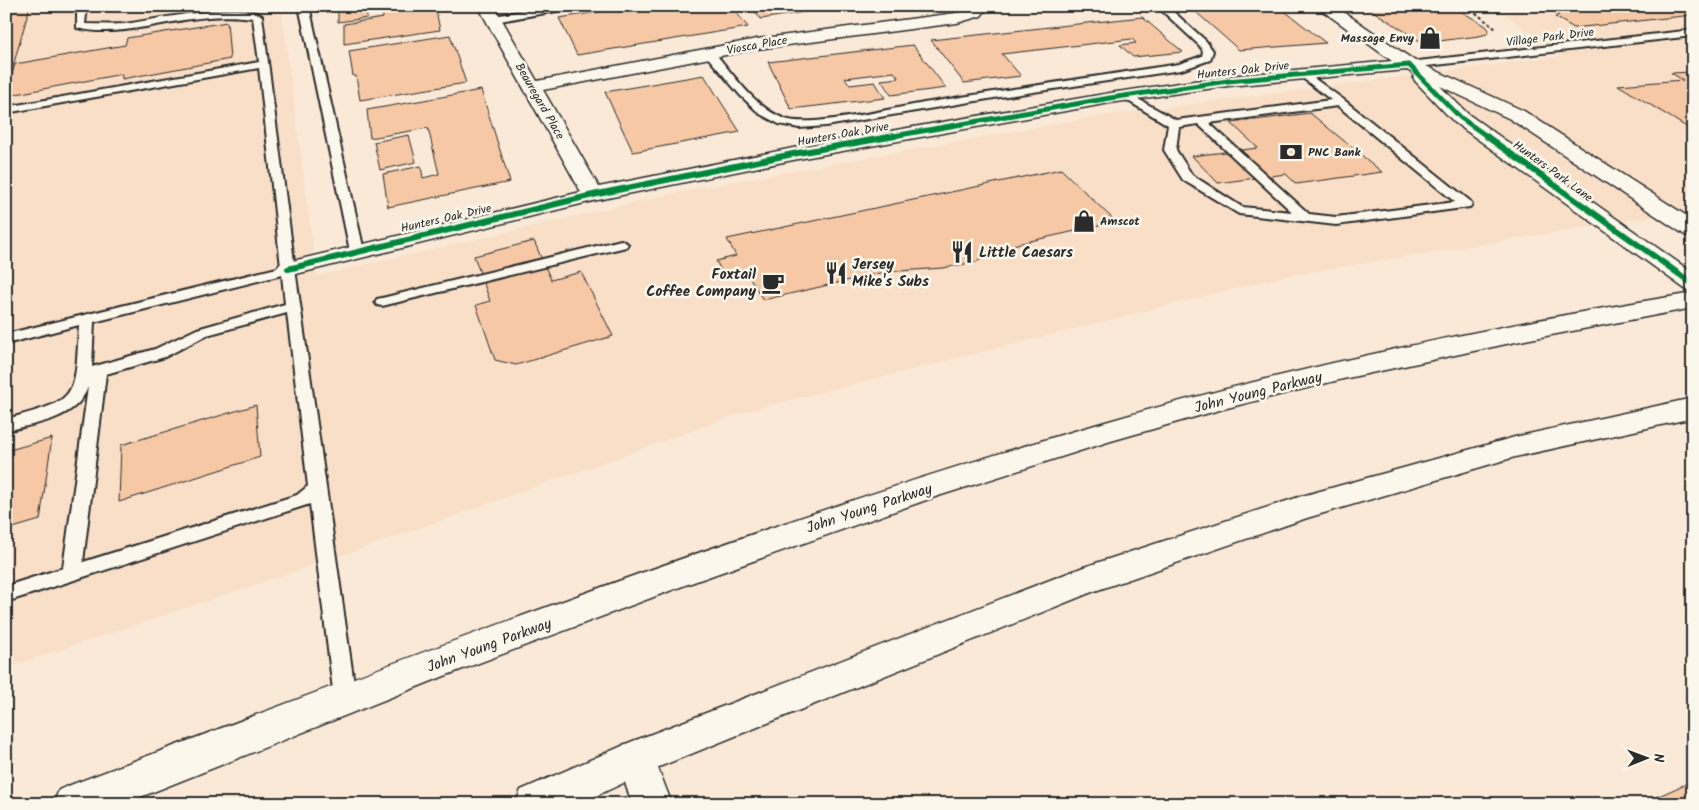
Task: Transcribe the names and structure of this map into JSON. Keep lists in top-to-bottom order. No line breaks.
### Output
{"streets":{"main road":["Viosca Place","Hunters Oak Drive","Beauregard Place","Hunters Park Lane","John Young Parkway"],"lane":["Village Park Drive"]},"crossings":[["Village Park Drive","Hunters Oak Drive"],["Village Park Drive","Hunters Park Lane"],["Viosca Place","Beauregard Place"],["Hunters Oak Drive","Beauregard Place"],["Hunters Oak Drive","Hunters Park Lane"]],"places":{"shop":["Massage Envy","Amscot"],"bank":["PNC Bank"],"restaurant":["Little Caesars","Jersey Mike's Subs"],"cafe":["Foxtail Coffee Company"]},"north":"right"}
